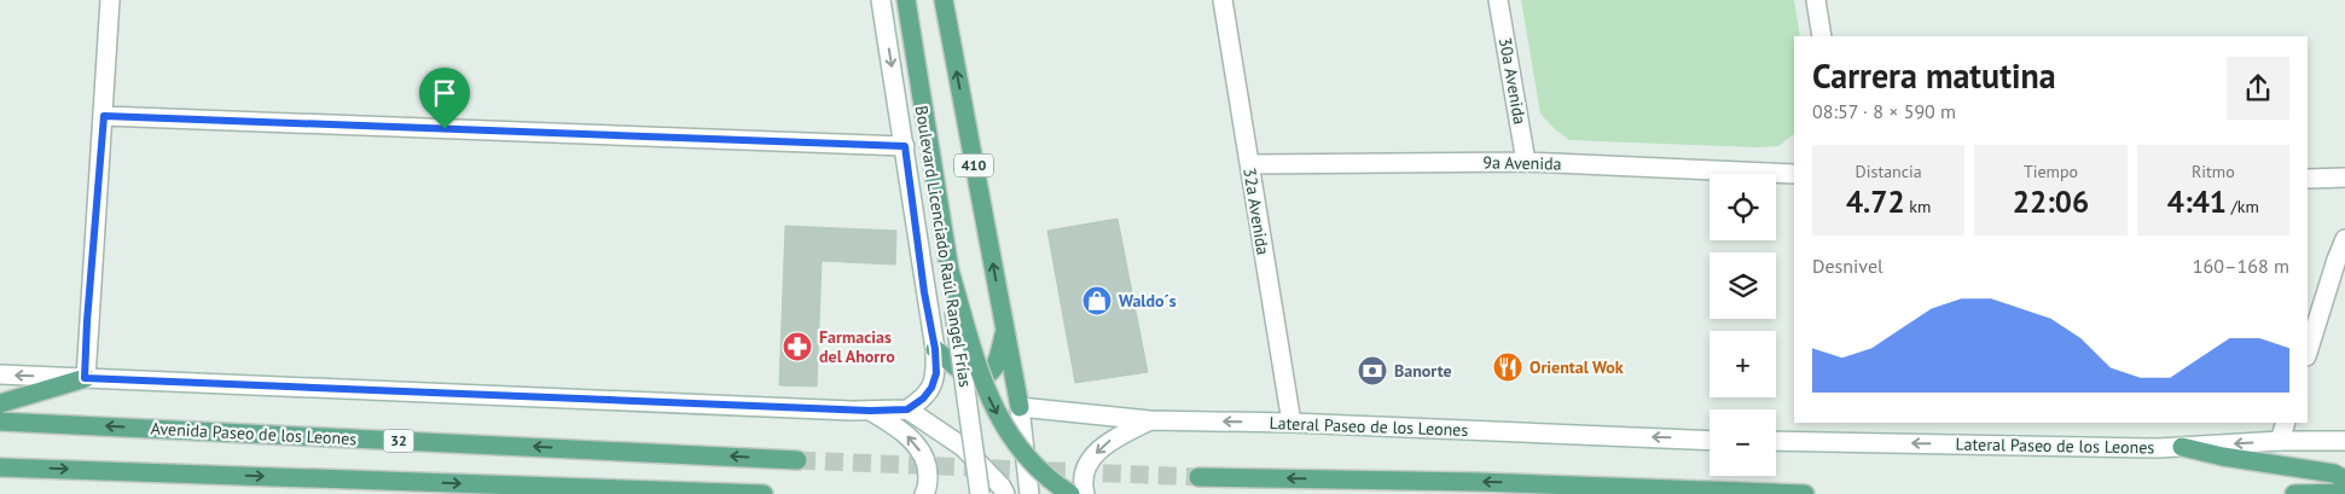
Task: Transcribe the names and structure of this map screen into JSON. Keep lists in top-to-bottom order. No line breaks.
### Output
{"streets":{"main road":["410","Boulevard Licenciado Raúl Rangel Frías","Avenida Paseo de los Leones","32"],"street":["30a Avenida","9a Avenida","32a Avenida","Lateral Paseo de los Leones"]},"crossings":[["30a Avenida","9a Avenida"],["9a Avenida","32a Avenida"],["410","Lateral Paseo de los Leones"],["32a Avenida","Lateral Paseo de los Leones"]],"one_way":["Lateral Paseo de los Leones"],"places":{"shop":["Waldo´s"],"pharmacy":["Farmacias del Ahorro"],"restaurant":["Oriental Wok"],"bank":["Banorte"]},"page":{"heading":["Carrera matutina","08:57 · 8 × 590 m"],"stats":[["Distancia","4.72 km"],["Tiempo","22:06"],["Ritmo","4:41 /km"]],"map_buttons":["+","−"],"chart":["Desnivel","160–168 m"]}}
